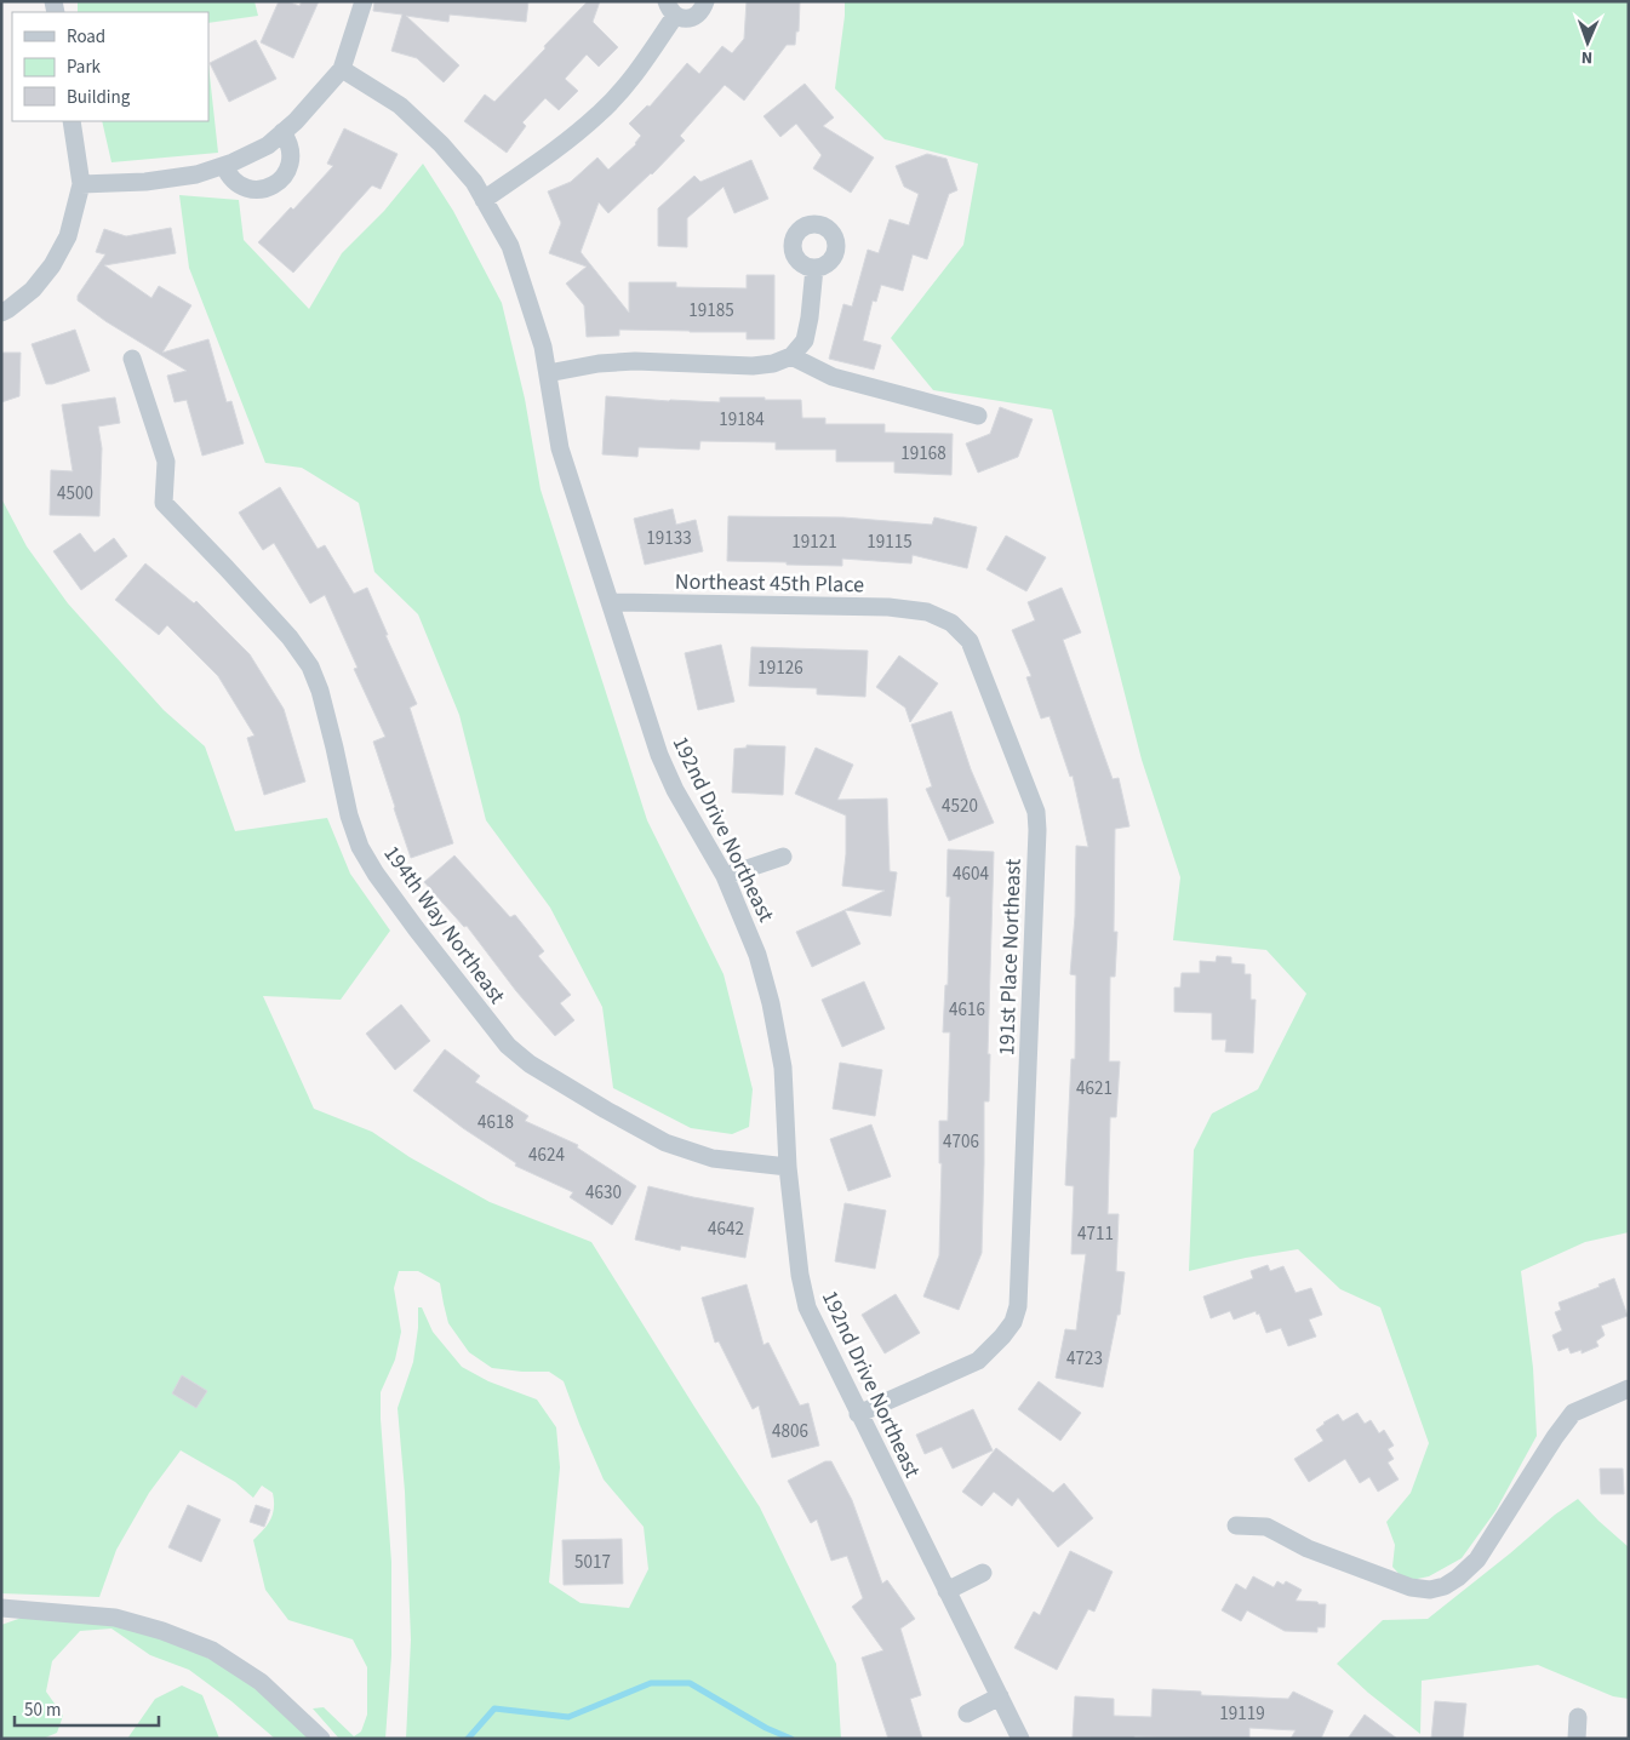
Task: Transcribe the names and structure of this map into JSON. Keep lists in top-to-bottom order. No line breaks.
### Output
{"streets":{"street":["Northeast 45th Place","192nd Drive Northeast","194th Way Northeast","191st Place Northeast"]},"crossings":[["Northeast 45th Place","192nd Drive Northeast"],["Northeast 45th Place","191st Place Northeast"],["192nd Drive Northeast","194th Way Northeast"],["192nd Drive Northeast","191st Place Northeast"]],"house_numbers":["19185","19184","19168","4500","19133","19121","19115","19126","4520","4604","4616","4621","4618","4706","4624","4630","4642","4711","4723","4806","5017","19119"],"legend":["Road","Park","Building"],"scale_bar":"50 m","north":"bottom"}
